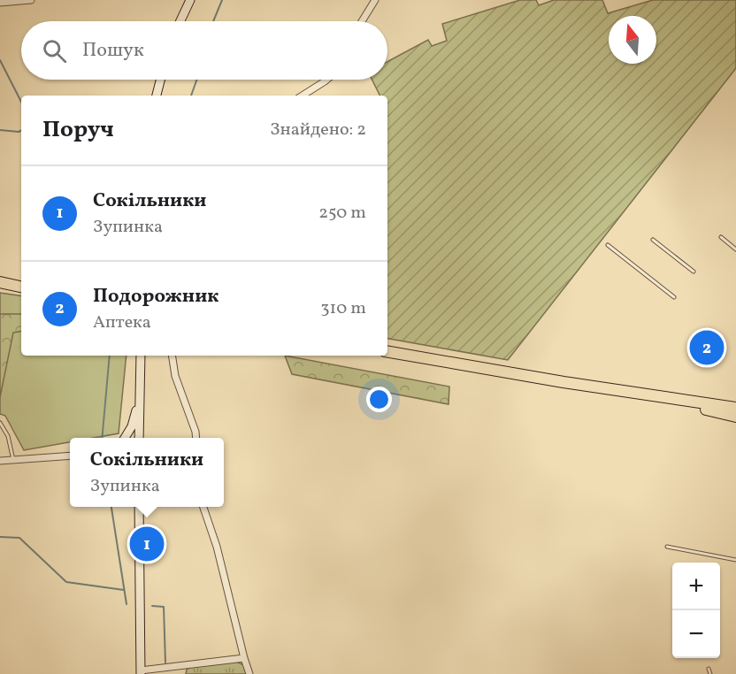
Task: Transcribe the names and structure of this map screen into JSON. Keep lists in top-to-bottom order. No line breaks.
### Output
{"north":"top","page":{"search":"Пошук","heading":["Поруч","Знайдено: 2"],"list":[{"mark":"1","name":"Сокільники","note":"Зупинка","value":"250 m"},{"mark":"2","name":"Подорожник","note":"Аптека","value":"310 m"}],"pins":["2","1"],"popup":["Сокільники","Зупинка"],"map_buttons":["+","−"]}}
